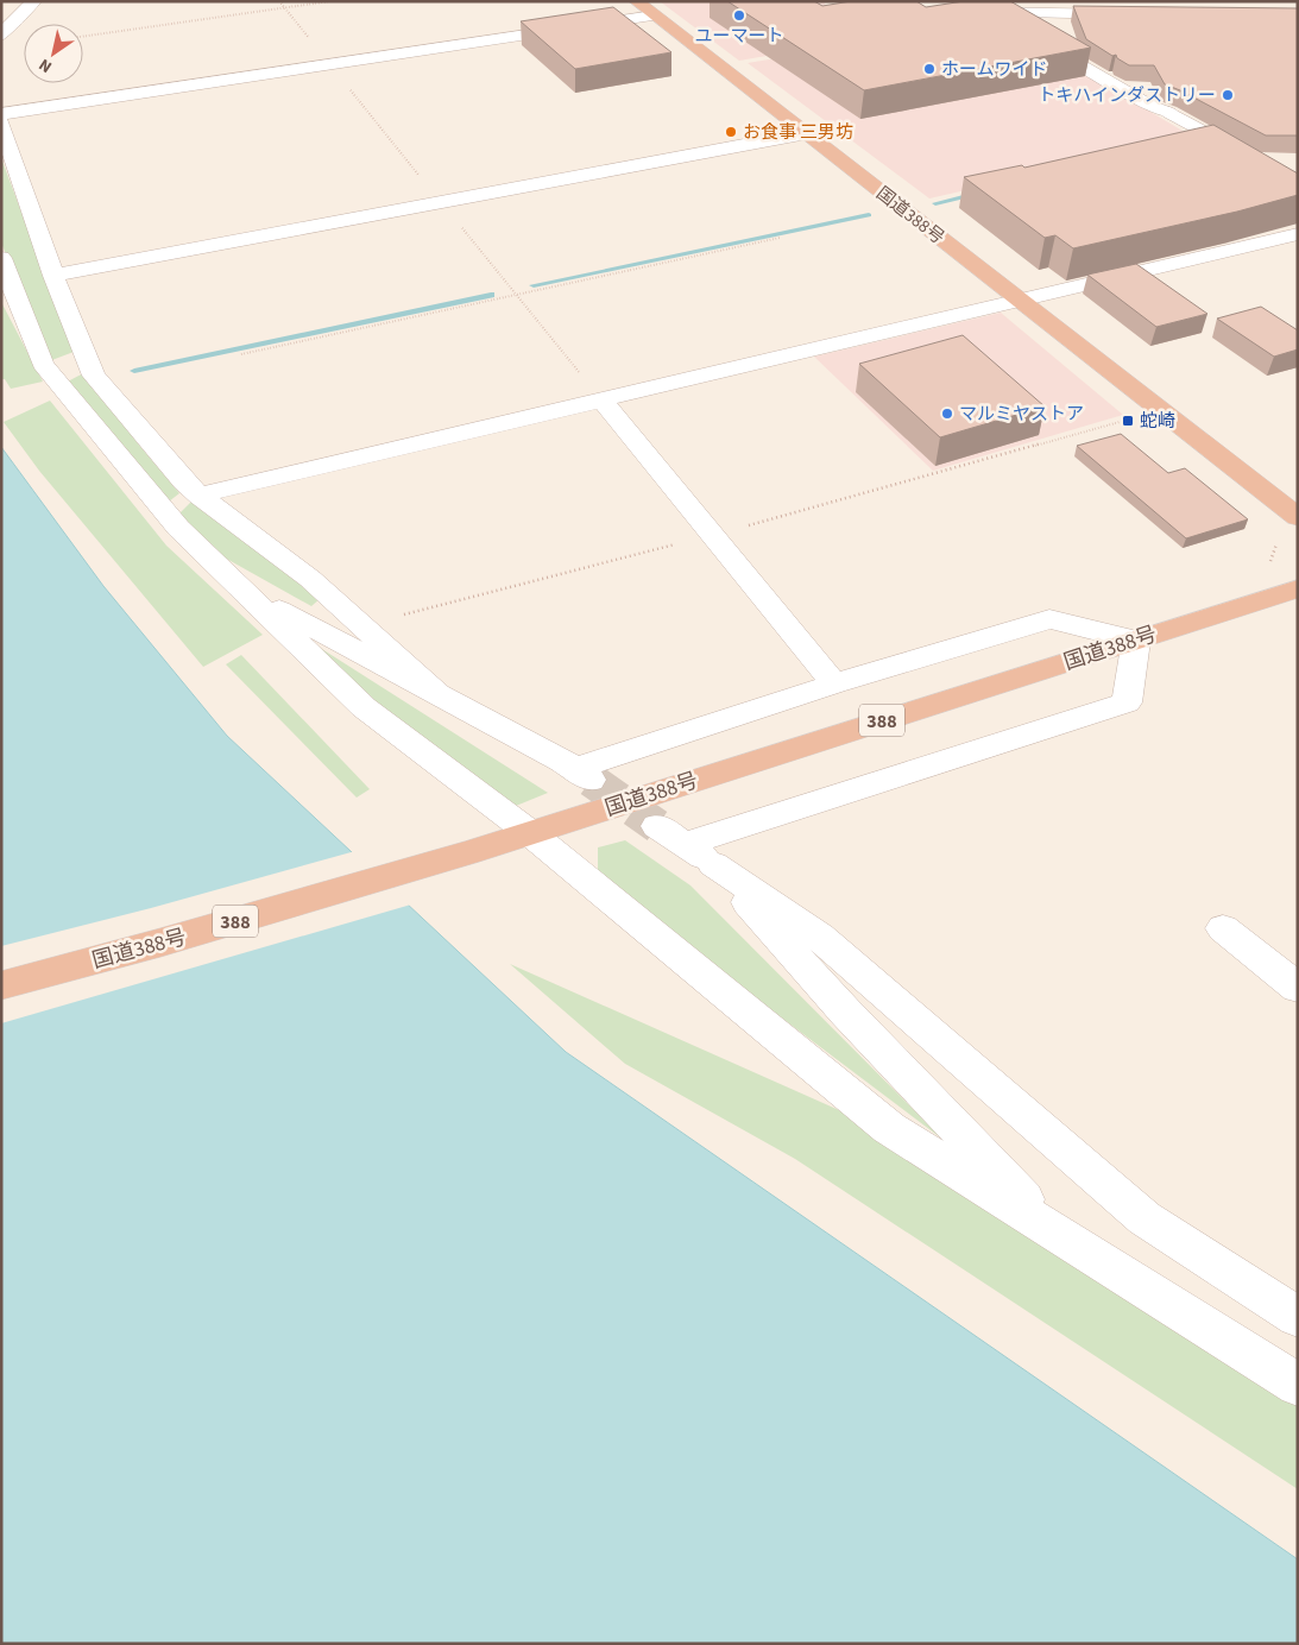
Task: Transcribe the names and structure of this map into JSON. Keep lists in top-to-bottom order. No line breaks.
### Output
{"streets":{"highway":["国道388号","388"]},"places":{"other":["ユーマート","ホームワイド","トキハインダストリー","お食事 三男坊","マルミヤストア"],"transit":["蛇崎"]},"north":"bottom left"}
